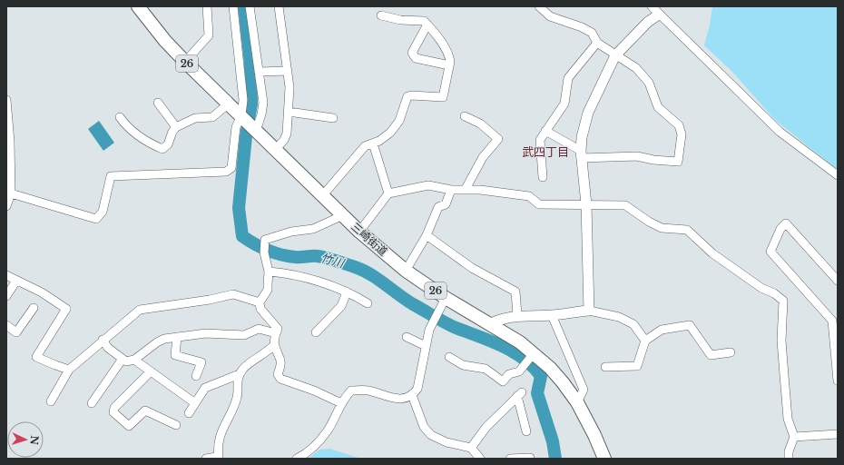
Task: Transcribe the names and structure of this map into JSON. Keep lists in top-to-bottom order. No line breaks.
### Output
{"streets":{"main road":["26","三崎街道"]},"districts":["武四丁目"],"water":["竹川"],"north":"right"}
